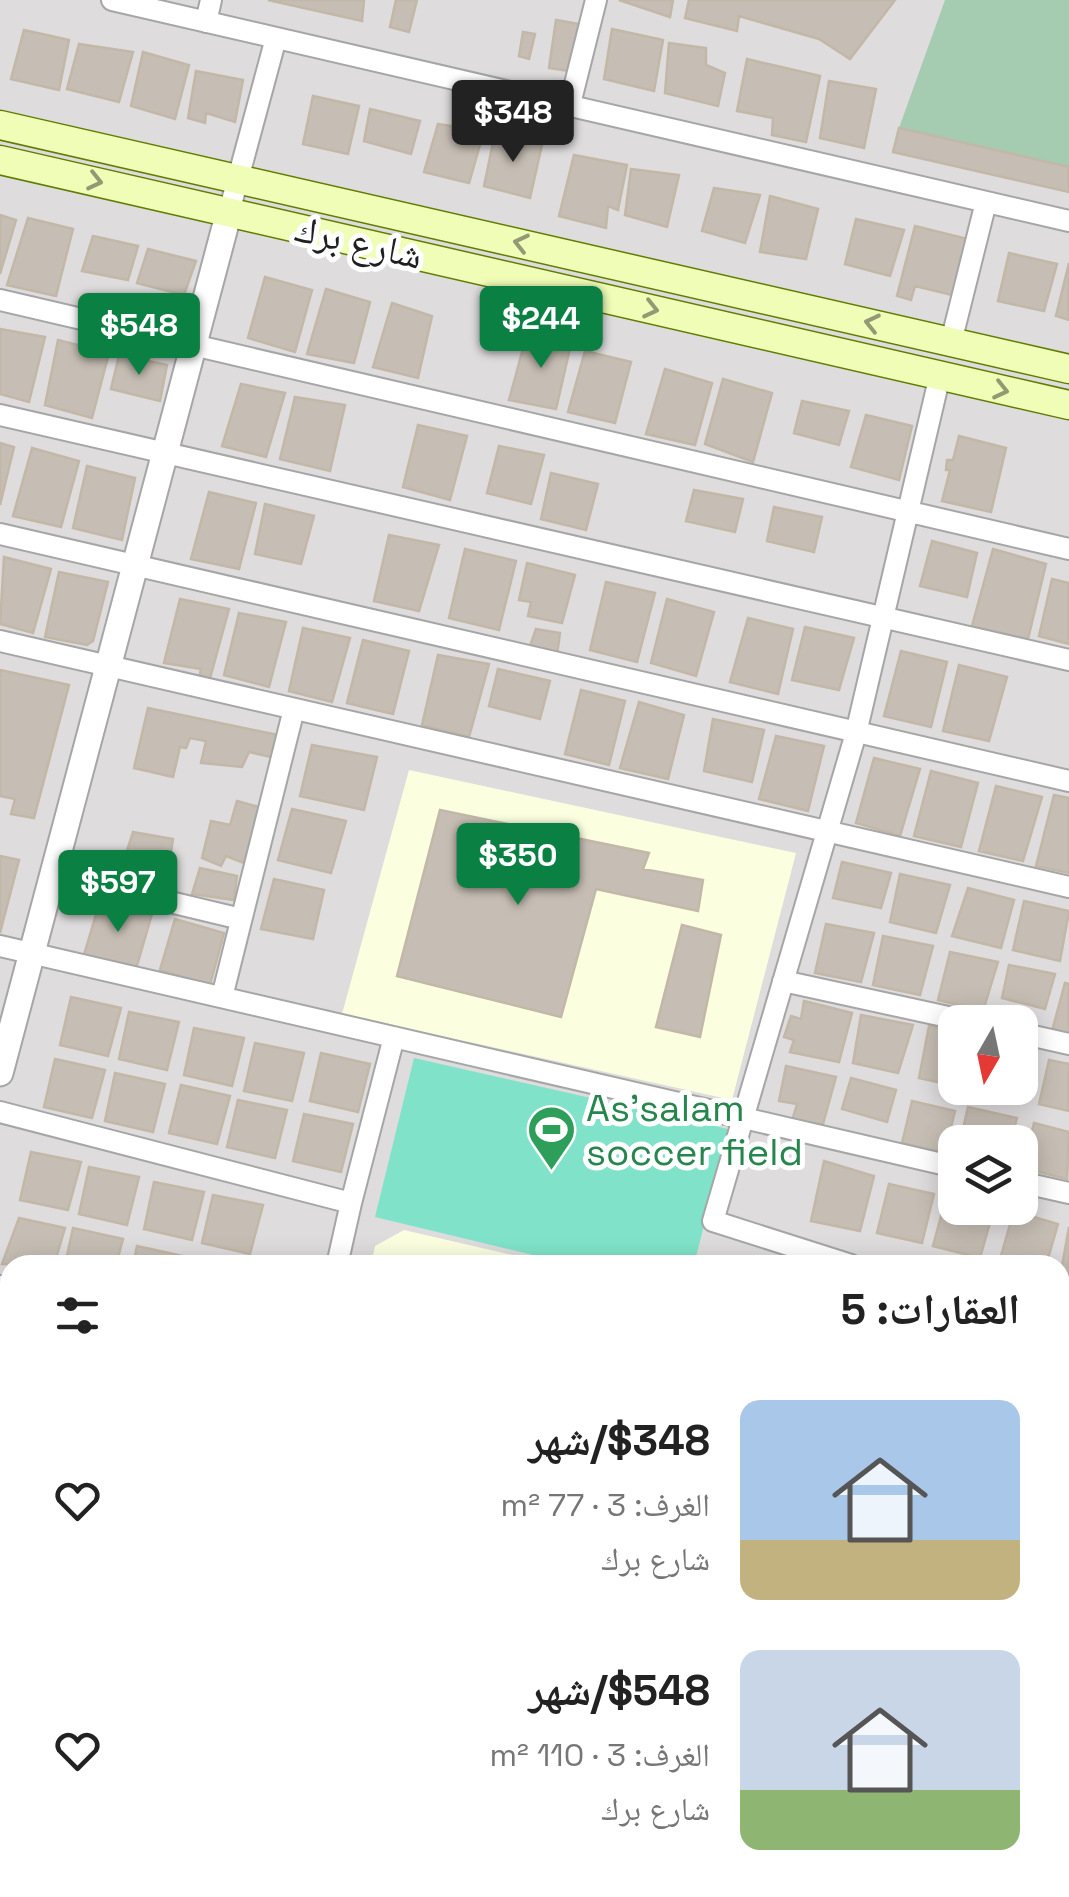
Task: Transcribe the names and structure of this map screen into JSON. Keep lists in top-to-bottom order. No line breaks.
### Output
{"streets":{"main road":["شارع برك"]},"places":{"sports":["As'salam soccer field"]},"north":"bottom","page":{"price":["$348","$244","$548","$350","$597"],"heading":"العقارات: 5","list":[{"name":"$348/شهر","note":"الغرف: 3 · 77 m² · شارع برك"},{"name":"$548/شهر","note":"الغرف: 3 · 110 m² · شارع برك"}]}}
